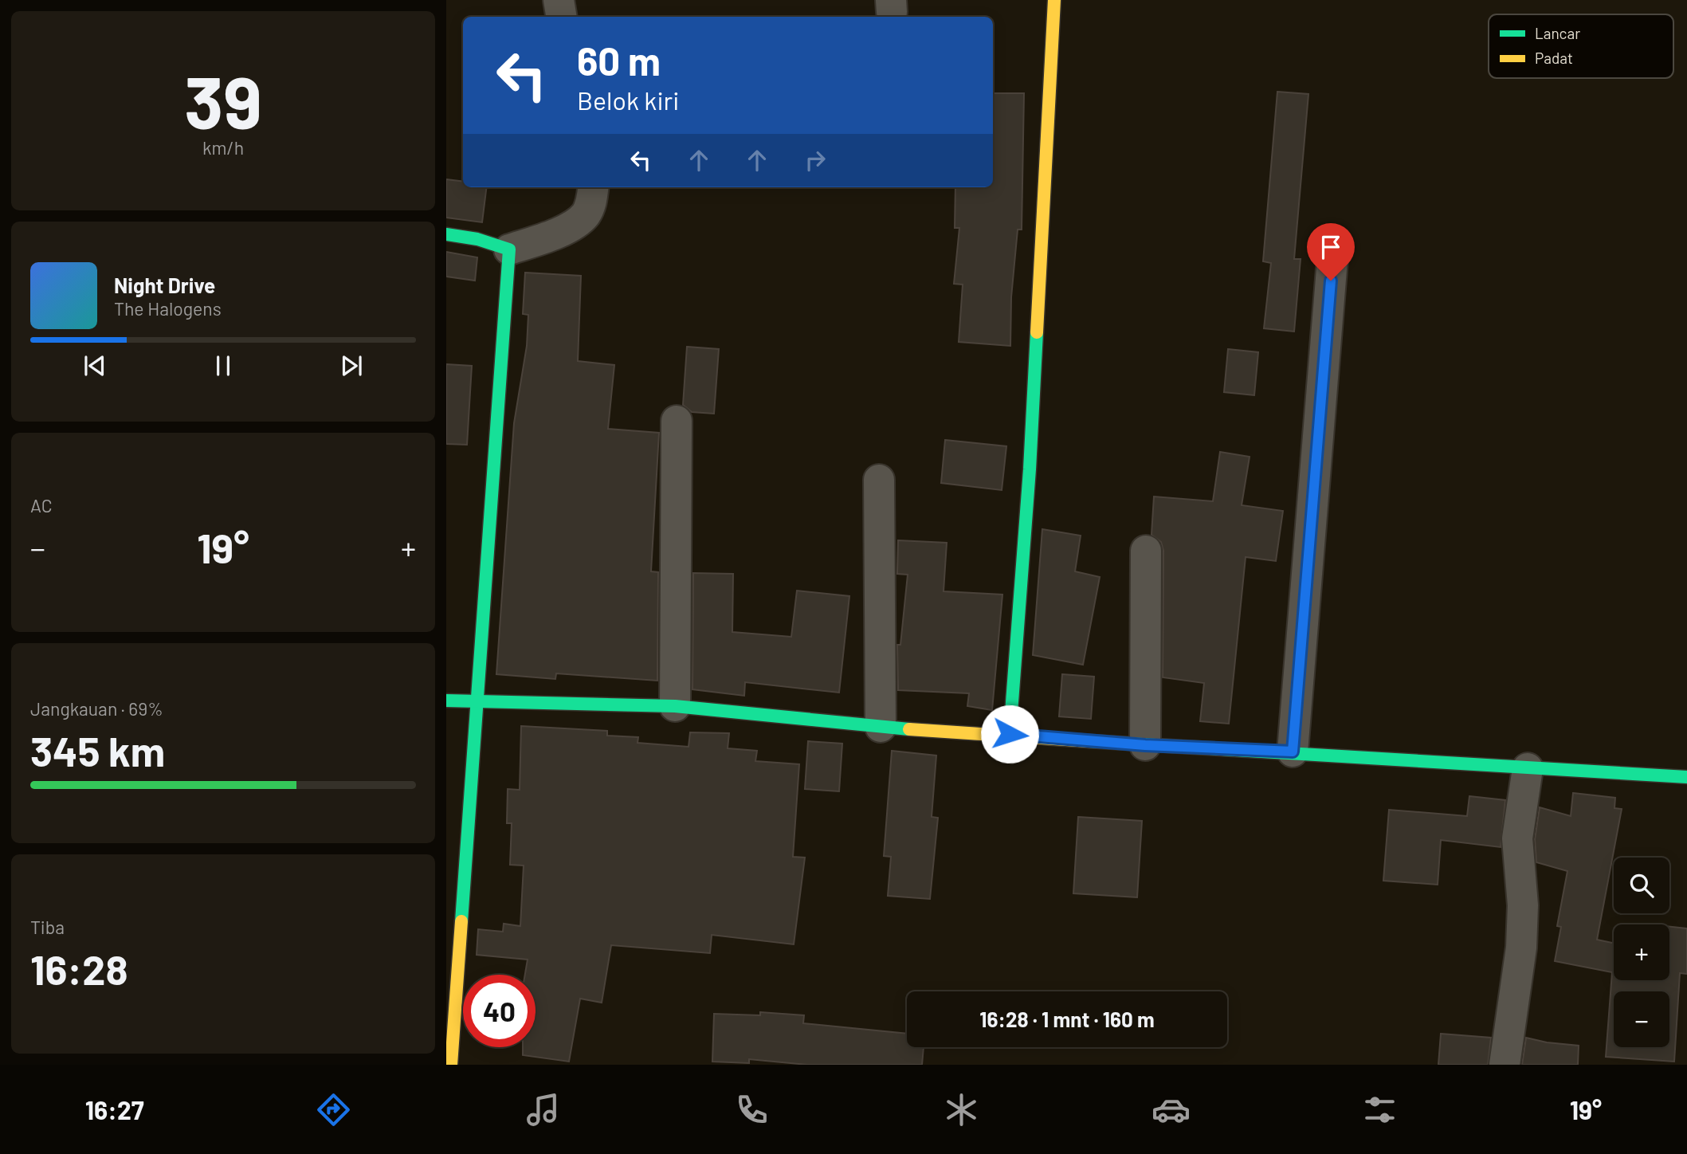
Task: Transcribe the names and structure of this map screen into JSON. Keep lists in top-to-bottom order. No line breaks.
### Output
{"legend":["Lancar","Padat"],"page":{"tile":[["39","km/h"],"AC",["Jangkauan · 69%","345 km"],["Tiba","16:28"]],"turn":["60 m","Belok kiri"],"song":["Night Drive","The Halogens"],"heat":["−","19°","+"],"map_buttons":["+","−"],"limit":"40","trip":"16:28 · 1 mnt · 160 m","tabs":["16:27","19°"]}}
